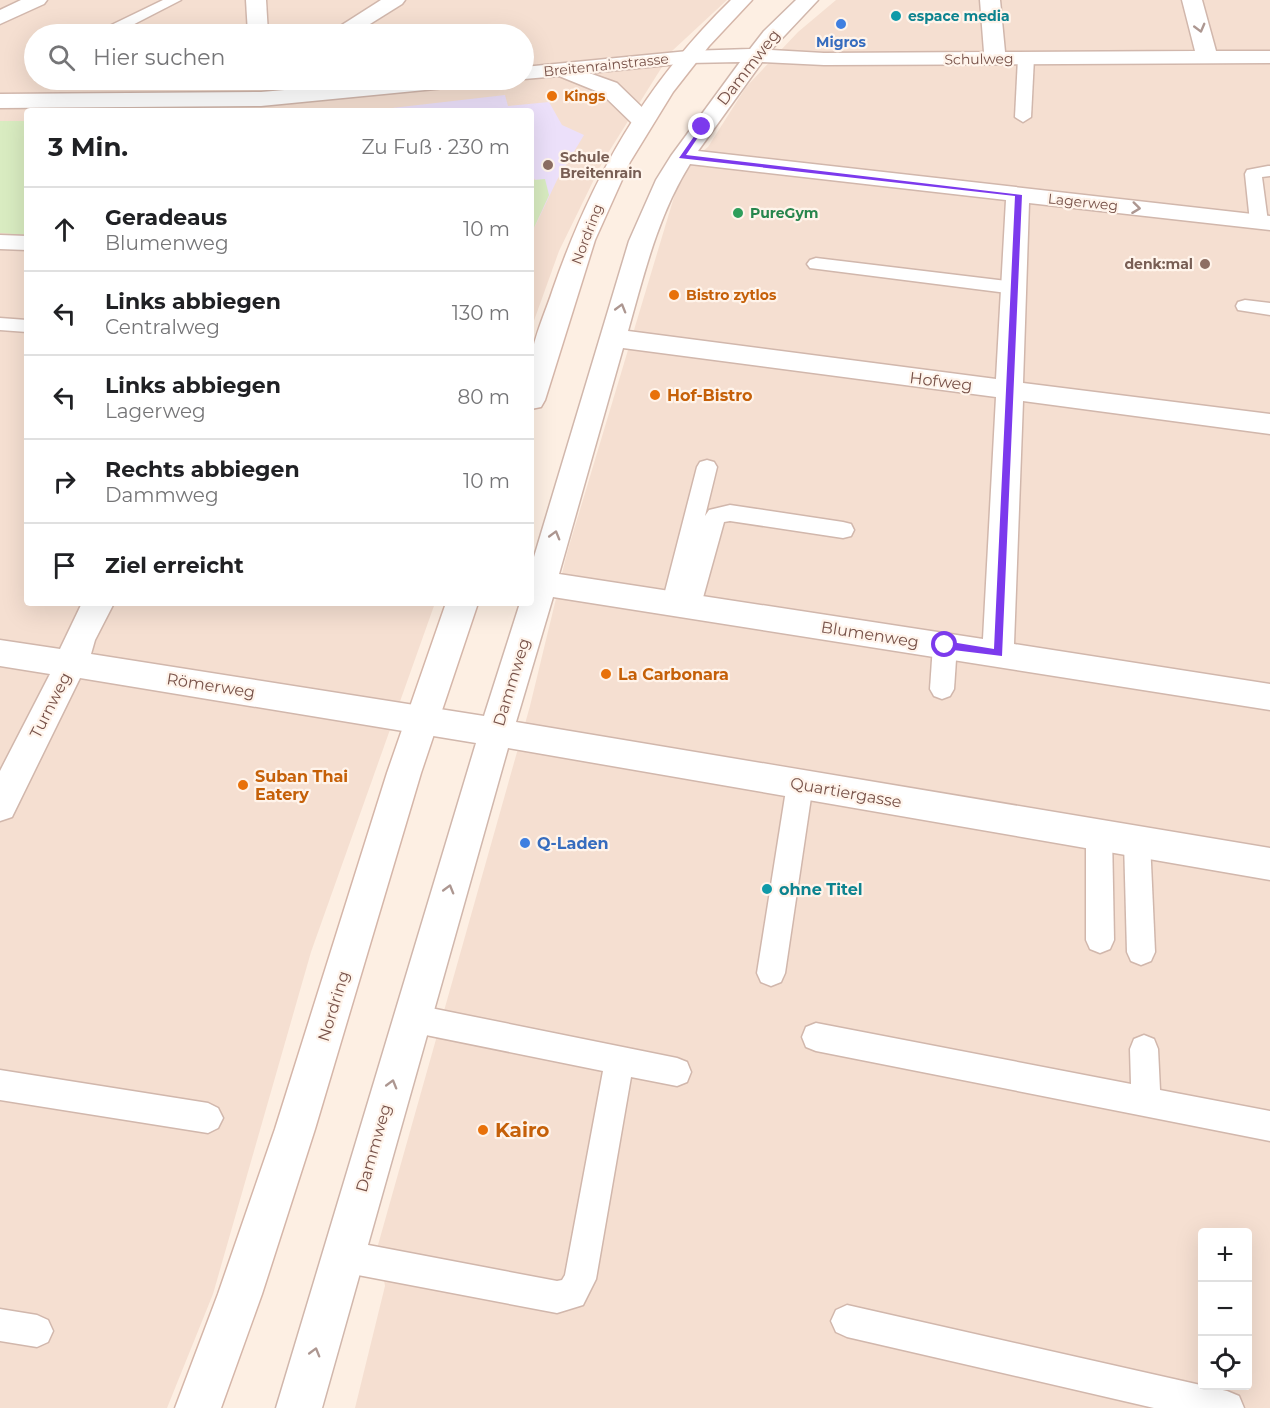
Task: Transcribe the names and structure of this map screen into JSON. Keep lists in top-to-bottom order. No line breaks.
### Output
{"streets":{"street":["Schulweg","Breitenrainstrasse","Dammweg","Lagerweg","Nordring","Hofweg","Blumenweg","Römerweg","Turnweg","Quartiergasse"]},"crossings":[["Schulweg","Breitenrainstrasse"],["Schulweg","Dammweg"],["Schulweg","Nordring"],["Breitenrainstrasse","Nordring"],["Dammweg","Lagerweg"],["Dammweg","Hofweg"],["Dammweg","Blumenweg"],["Dammweg","Quartiergasse"],["Nordring","Römerweg"],["Nordring","Quartiergasse"],["Römerweg","Turnweg"],["Römerweg","Quartiergasse"]],"one_way":["Dammweg","Lagerweg"],"places":["espace media","Migros","Kings","Schule Breitenrain","PureGym","denk:mal","Bistro zytlos","Hof-Bistro","La Carbonara","Suban Thai Eatery","Q-Laden","ohne Titel","Kairo"],"page":{"search":"Hier suchen","heading":["3 Min.","Zu Fuß · 230 m"],"list":[["Geradeaus","Blumenweg","10 m"],["Links abbiegen","Centralweg","130 m"],["Links abbiegen","Lagerweg","80 m"],["Rechts abbiegen","Dammweg","10 m"],"Ziel erreicht"],"map_buttons":["+","−"]}}
